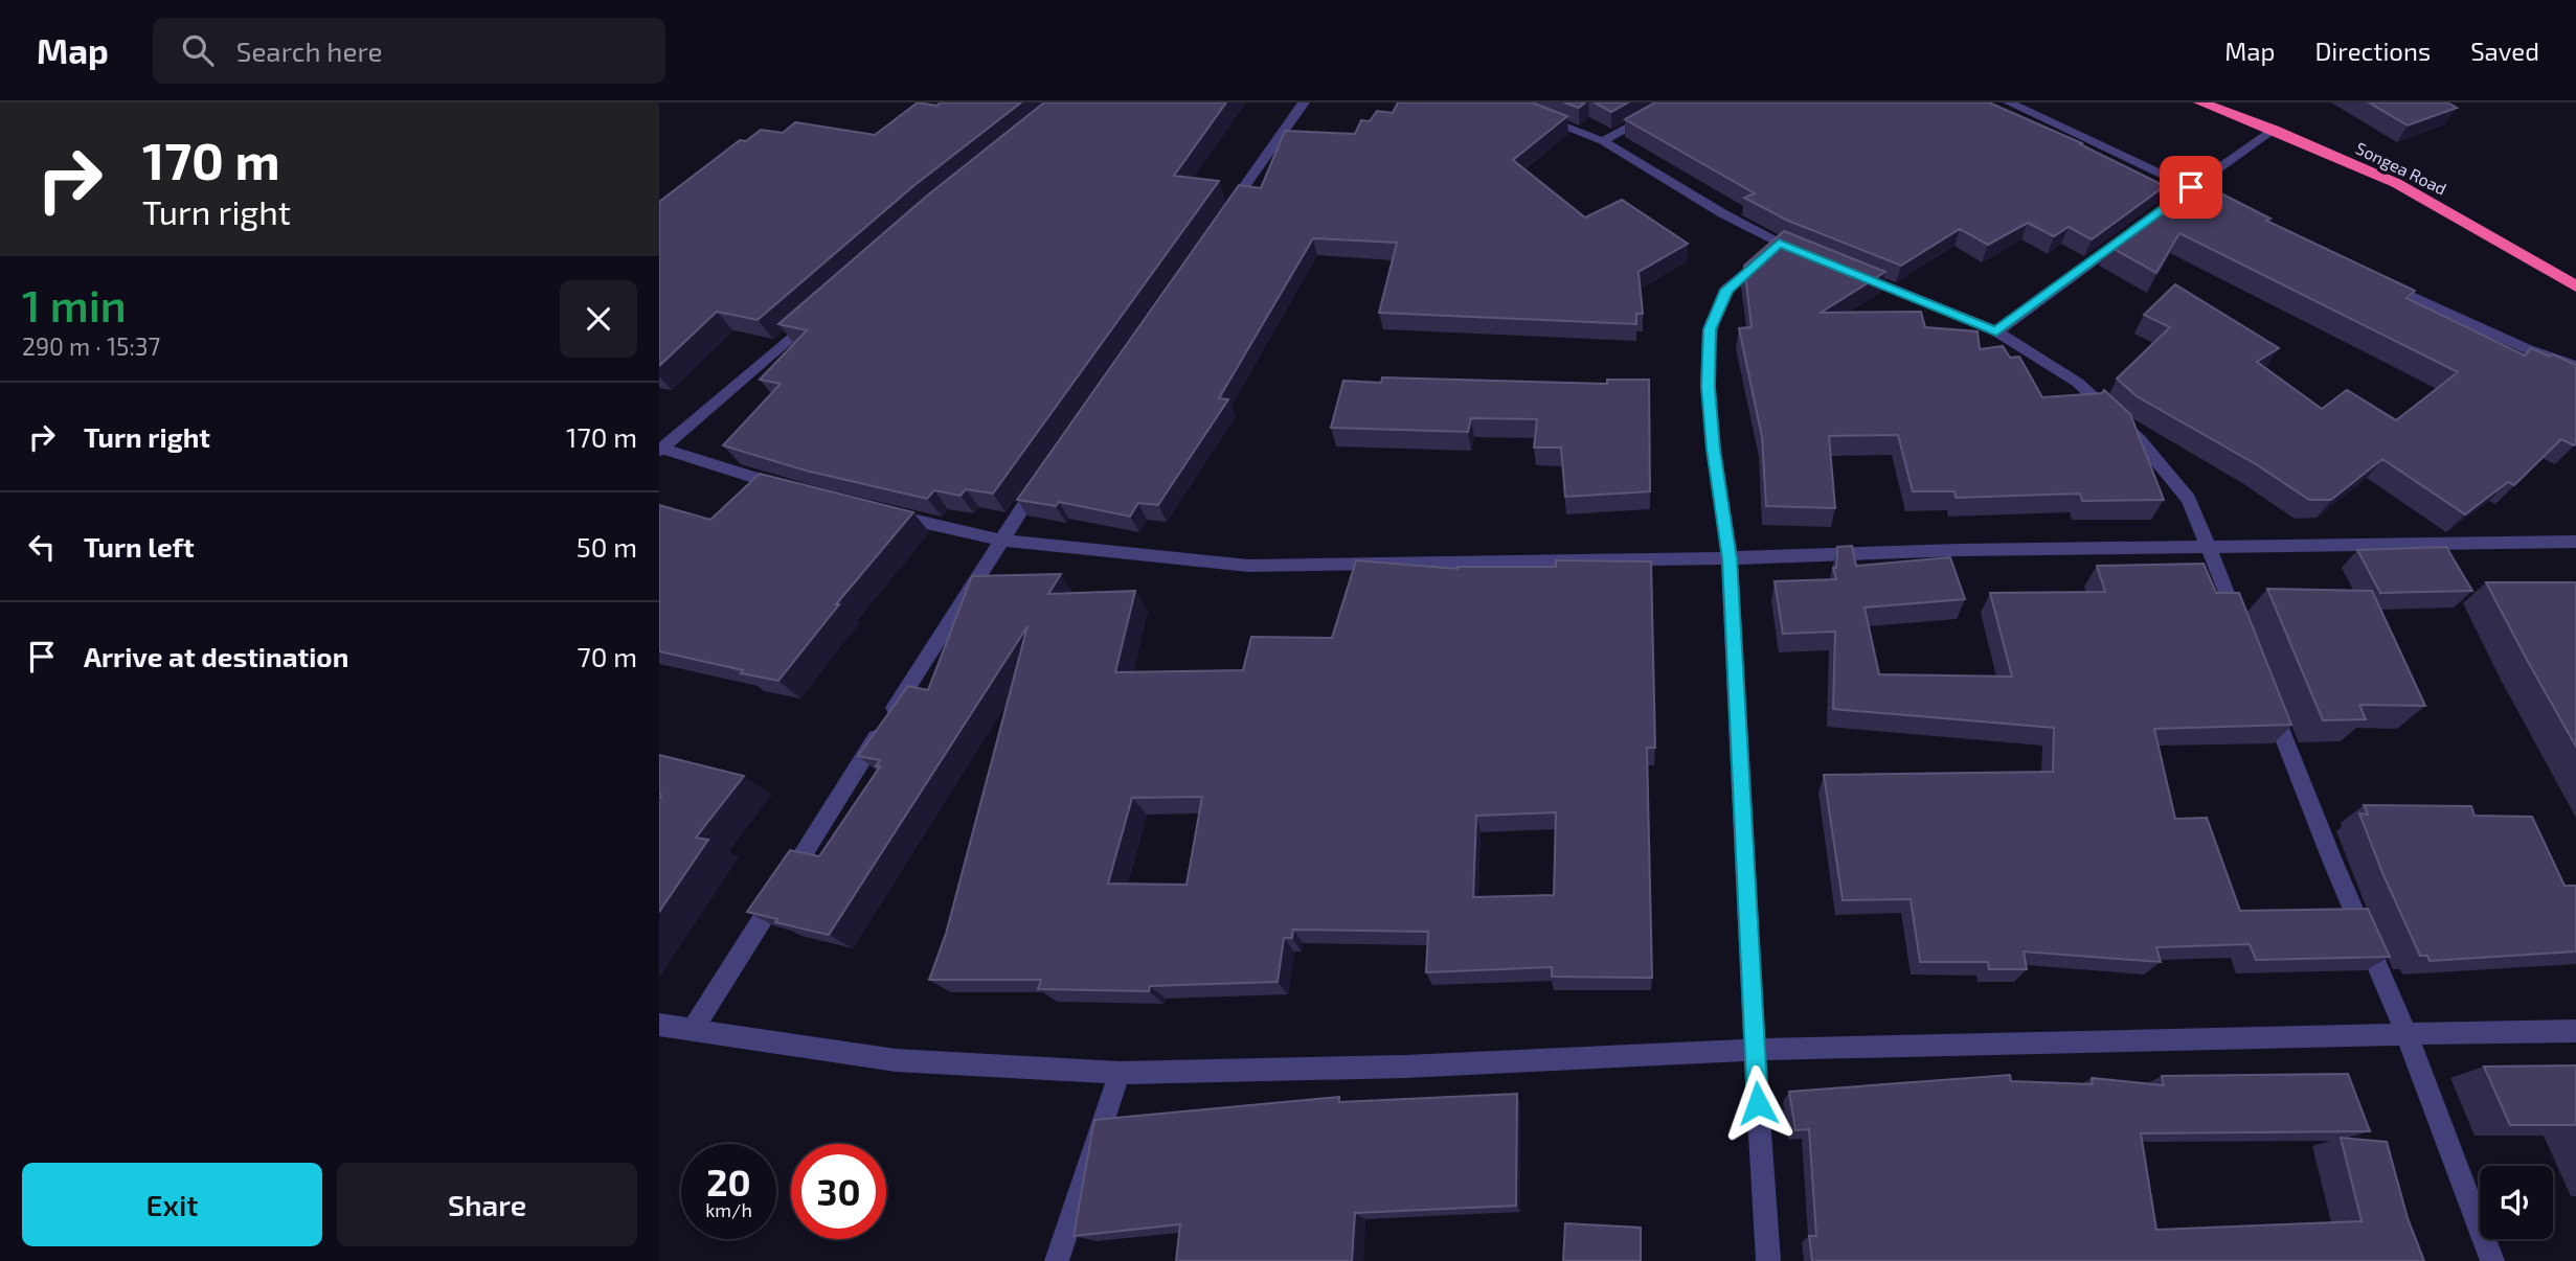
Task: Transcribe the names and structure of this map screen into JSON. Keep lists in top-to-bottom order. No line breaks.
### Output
{"streets":{"highway":["Songea Road"]},"page":{"header":"Map","search":"Search here","nav":["Map","Directions","Saved"],"turn":["170 m","Turn right"],"heading":["1 min","290 m · 15:37"],"list":[{"name":"Turn right","value":"170 m"},{"name":"Turn left","value":"50 m"},{"name":"Arrive at destination","value":"70 m"}],"speed":"20 km/h","limit":"30","buttons":["Exit","Share"]}}
